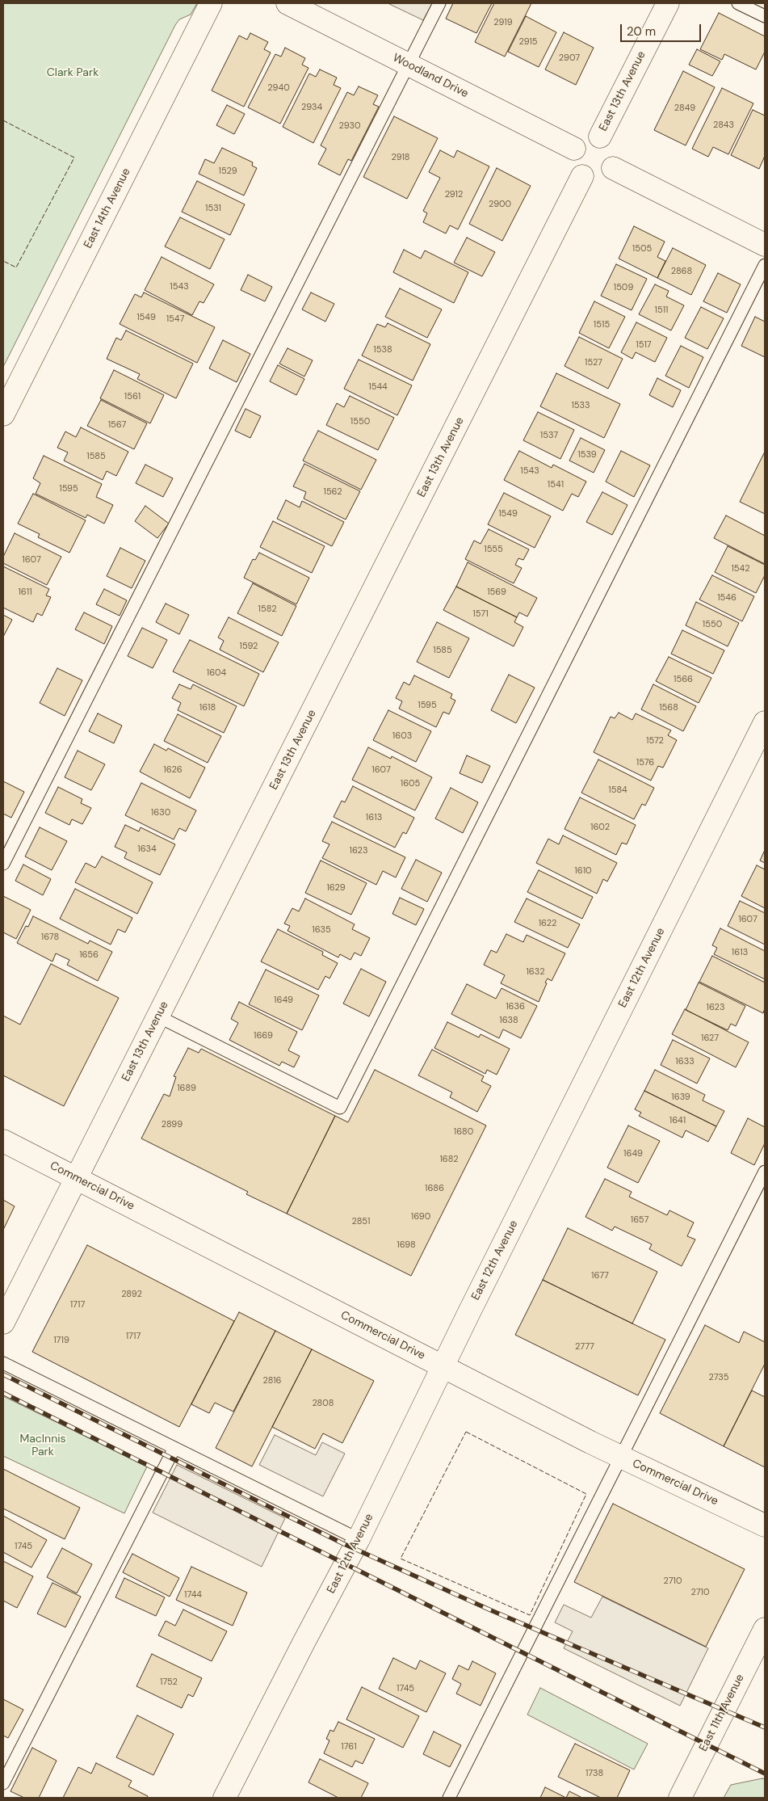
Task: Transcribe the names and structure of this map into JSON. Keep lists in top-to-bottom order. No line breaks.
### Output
{"streets":{"street":["Woodland Drive","East 13th Avenue","East 14th Avenue","East 12th Avenue","Commercial Drive","East 11th Avenue"]},"crossings":[["Woodland Drive","East 13th Avenue"],["East 13th Avenue","Commercial Drive"],["East 12th Avenue","Commercial Drive"]],"parks":["Clark Park","MacInnis Park"],"house_numbers":["2919","2915","2907","2940","2934","2849","2843","2930","2918","1529","2912","2900","1531","1505","2868","1543","1509","1511","1549","1547","1515","1517","1538","1527","1544","1561","1533","1550","1567","1537","1539","1585","1543","1541","1595","1562","1549","1555","1607","1542","1611","1569","1546","1582","1571","1550","1592","1585","1604","1566","1595","1618","1568","1603","1572","1576","1626","1607","1605","1584","1630","1613","1602","1634","1623","1610","1629","1607","1622","1635","1678","1613","1656","1632","1649","1636","1623","1638","1669","1627","1633","1689","1639","1641","2899","1680","1649","1682","1686","1690","1657","2851","1698","1677","2892","1717","1717","1719","2777","2735","2816","2808","1745","2710","2710","1744","1752","1745","1761","1738"],"scale_bar":"20 m"}
